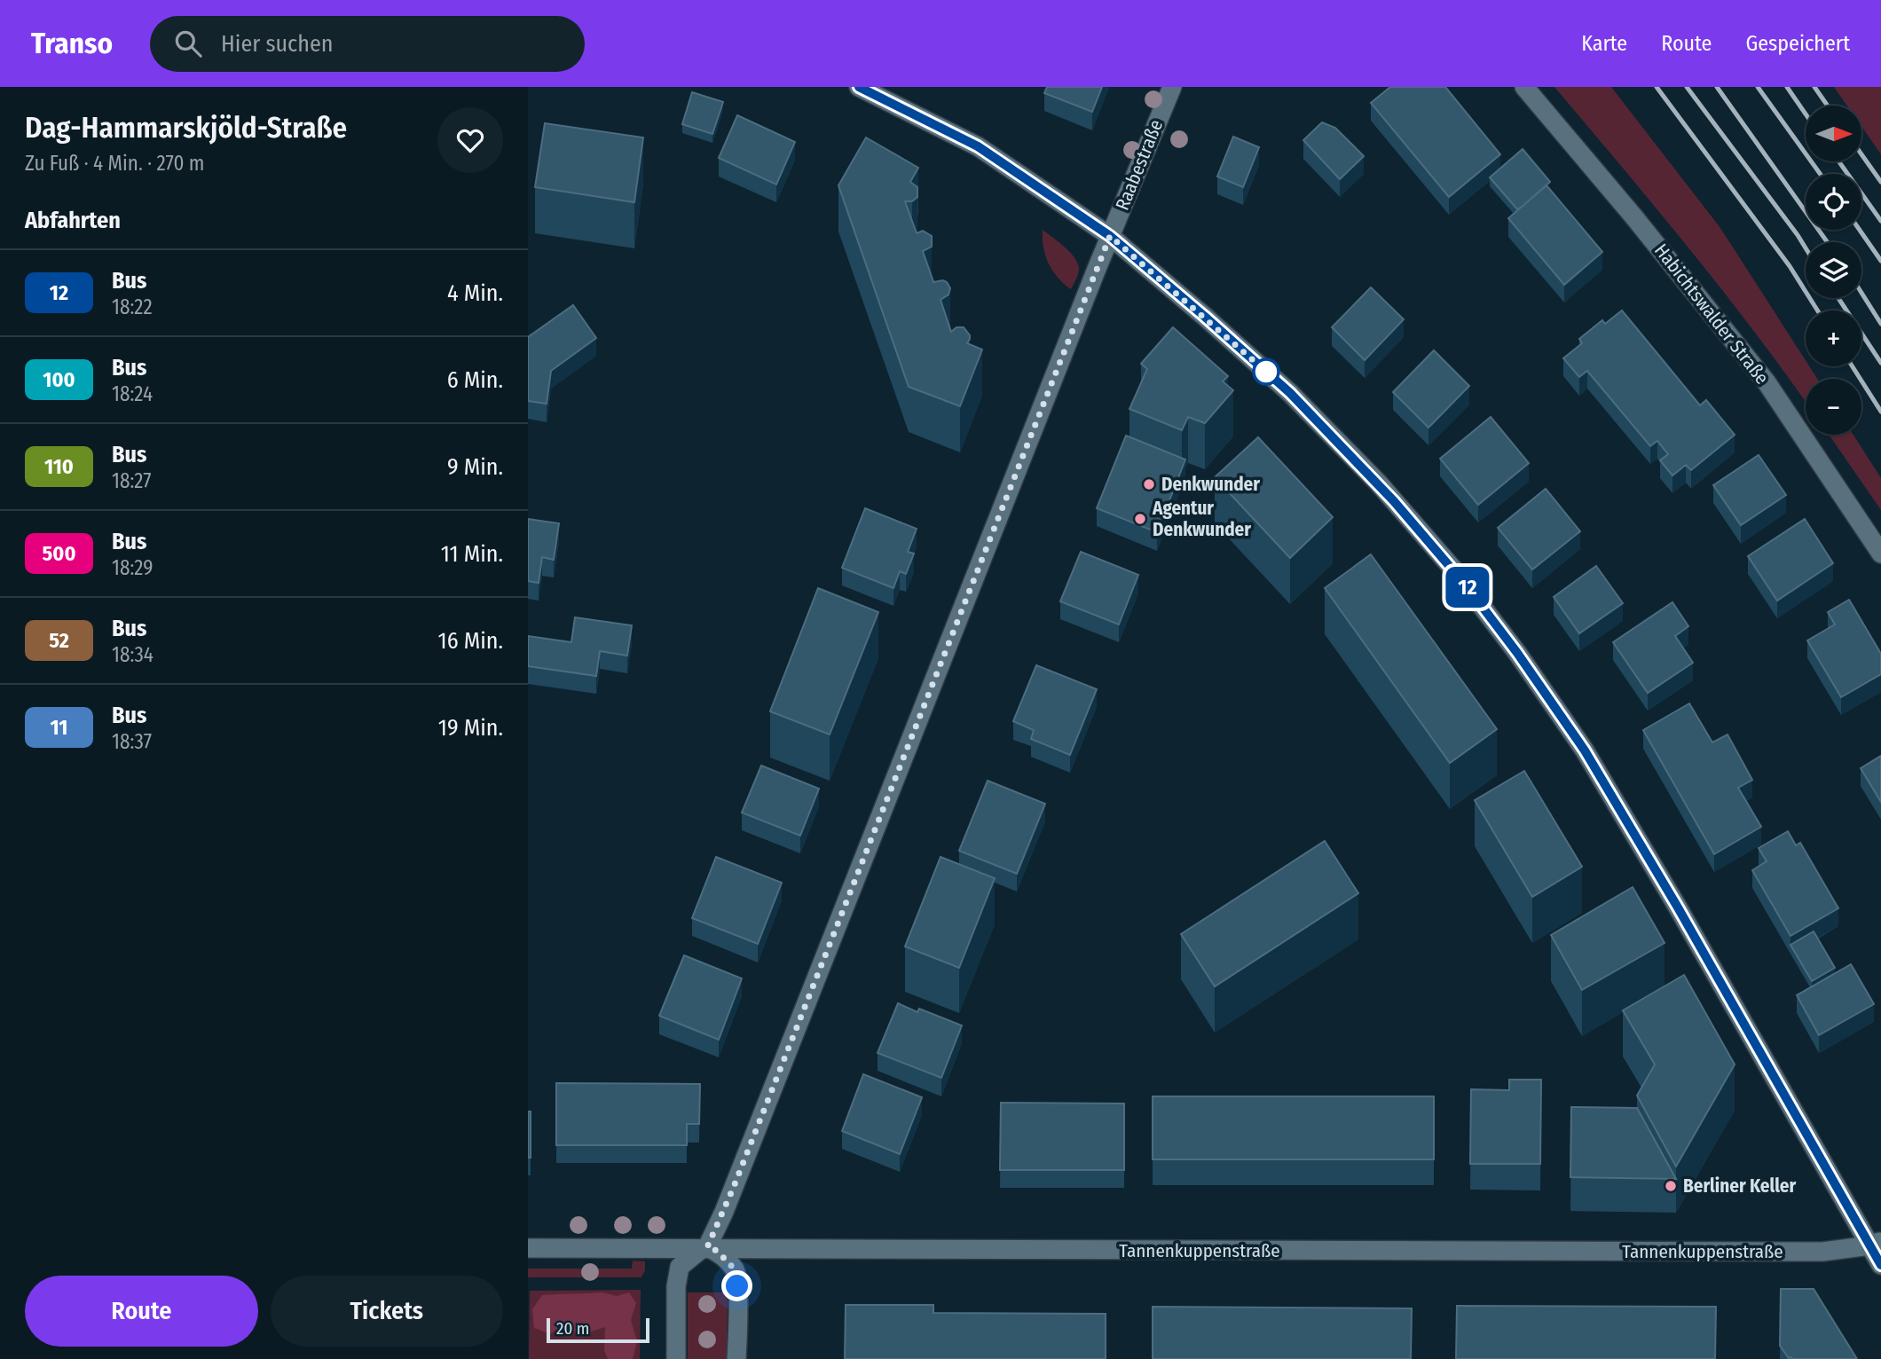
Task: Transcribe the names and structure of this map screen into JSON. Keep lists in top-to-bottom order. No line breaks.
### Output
{"streets":{"street":["Raabestraße","Habichtswalder Straße","Tannenkuppenstraße"]},"crossings":[["Raabestraße","Tannenkuppenstraße"]],"places":["Denkwunder","Agentur Denkwunder","Berliner Keller"],"lines":["bus line 12"],"scale_bar":"20 m","north":"right","page":{"header":"Transo","search":"Hier suchen","nav":["Karte","Route","Gespeichert"],"heading":[["Dag-Hammarskjöld-Straße","Zu Fuß · 4 Min. · 270 m"],"Abfahrten"],"on_map":"12","map_buttons":["+","−"],"list":[{"mark":"12","name":"Bus","note":"18:22","value":"4 Min."},{"mark":"100","name":"Bus","note":"18:24","value":"6 Min."},{"mark":"110","name":"Bus","note":"18:27","value":"9 Min."},{"mark":"500","name":"Bus","note":"18:29","value":"11 Min."},{"mark":"52","name":"Bus","note":"18:34","value":"16 Min."},{"mark":"11","name":"Bus","note":"18:37","value":"19 Min."}],"buttons":["Route","Tickets"],"scale":"20 m"}}
